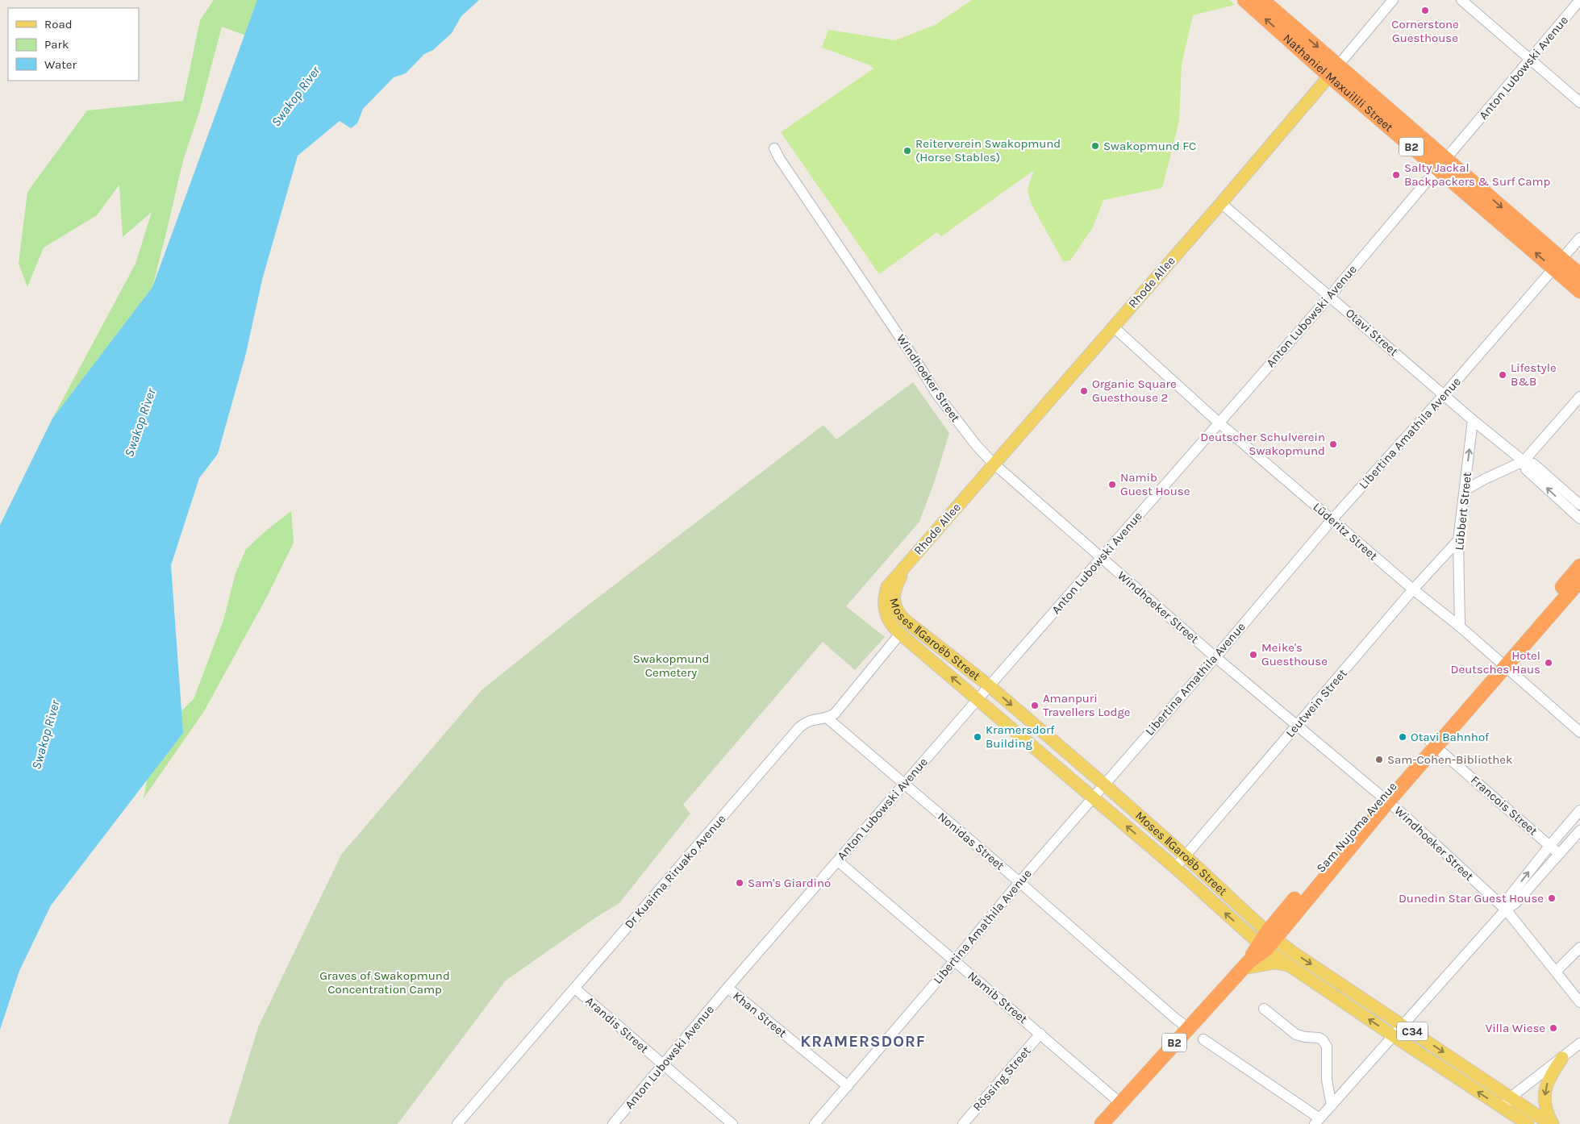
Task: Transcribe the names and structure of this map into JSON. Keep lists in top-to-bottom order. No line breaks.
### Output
{"streets":{"highway":["Nathaniel Maxuilili Street","B2","Sam Nujoma Avenue"],"main road":["Rhode Allee","Moses ǁGaroëb Street","C34"],"street":["Anton Lubowski Avenue","Otavi Street","Windhoeker Street","Libertina Amathila Avenue","Lübbert Street","Lüderitz Street","Leutwein Street","Francois Street","Nonidas Street","Dr Kuaima Riruako Avenue","Namib Street","Khan Street","Arandis Street","Rössing Street"]},"crossings":[["Anton Lubowski Avenue","Nathaniel Maxuilili Street"],["Anton Lubowski Avenue","Otavi Street"],["Anton Lubowski Avenue","Windhoeker Street"],["Anton Lubowski Avenue","Lüderitz Street"],["Anton Lubowski Avenue","Moses ǁGaroëb Street"],["Anton Lubowski Avenue","Nonidas Street"],["Anton Lubowski Avenue","Namib Street"],["Anton Lubowski Avenue","Khan Street"],["Anton Lubowski Avenue","Arandis Street"],["Nathaniel Maxuilili Street","Rhode Allee"],["Nathaniel Maxuilili Street","Libertina Amathila Avenue"],["Rhode Allee","Otavi Street"],["Rhode Allee","Windhoeker Street"],["Rhode Allee","Lüderitz Street"],["Rhode Allee","Moses ǁGaroëb Street"],["Otavi Street","Libertina Amathila Avenue"],["Otavi Street","Lübbert Street"],["Windhoeker Street","Libertina Amathila Avenue"],["Windhoeker Street","Leutwein Street"],["Windhoeker Street","Sam Nujoma Avenue"],["Libertina Amathila Avenue","Lüderitz Street"],["Libertina Amathila Avenue","Moses ǁGaroëb Street"],["Libertina Amathila Avenue","Nonidas Street"],["Libertina Amathila Avenue","Namib Street"],["Libertina Amathila Avenue","Khan Street"],["Lübbert Street","Lüderitz Street"],["Lübbert Street","Leutwein Street"],["Lüderitz Street","Leutwein Street"],["Lüderitz Street","Sam Nujoma Avenue"],["Moses ǁGaroëb Street","Leutwein Street"],["Moses ǁGaroëb Street","Sam Nujoma Avenue"],["Moses ǁGaroëb Street","Dr Kuaima Riruako Avenue"],["Francois Street","Sam Nujoma Avenue"],["Sam Nujoma Avenue","Nonidas Street"],["Sam Nujoma Avenue","Namib Street"],["Nonidas Street","Dr Kuaima Riruako Avenue"],["Dr Kuaima Riruako Avenue","Arandis Street"],["Namib Street","Rössing Street"]],"districts":["KRAMERSDORF"],"water":["Swakop River"],"parks":["Swakopmund Cemetery","Graves of Swakopmund Concentration Camp"],"places":["Cornerstone Guesthouse","Swakopmund FC","Reiterverein Swakopmund (Horse Stables)","Salty Jackal Backpackers & Surf Camp","Lifestyle B&B","Organic Square Guesthouse 2","Deutscher Schulverein Swakopmund","Namib Guest House","Meike's Guesthouse","Hotel Deutsches Haus","Amanpuri Travellers Lodge","Kramersdorf Building","Otavi Bahnhof","Sam-Cohen-Bibliothek","Sam's Giardino","Dunedin Star Guest House","Villa Wiese"],"legend":["Road","Park","Water"]}
